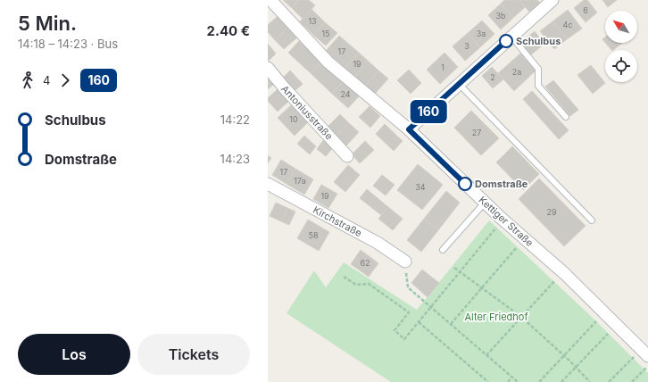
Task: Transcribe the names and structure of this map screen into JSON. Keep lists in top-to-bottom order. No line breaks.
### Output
{"streets":{"street":["Antoniusstraße","Kirchstraße","Kettiger Straße"]},"parks":["Alter Friedhof"],"places":["Schulbus","Domstraße"],"lines":["bus line 160"],"house_numbers":["6","3b","13","4c","15","3a","3","17","19","1","2a","2","24","10","27","17","17a","34","19","29","58","62"],"north":"top left","page":{"heading":["5 Min.","14:18 – 14:23 · Bus","2.40 €"],"on_map":"160","legs":["4","160"],"list":[{"name":"Schulbus","value":"14:22"},{"name":"Domstraße","value":"14:23"}],"buttons":["Los","Tickets"]}}
